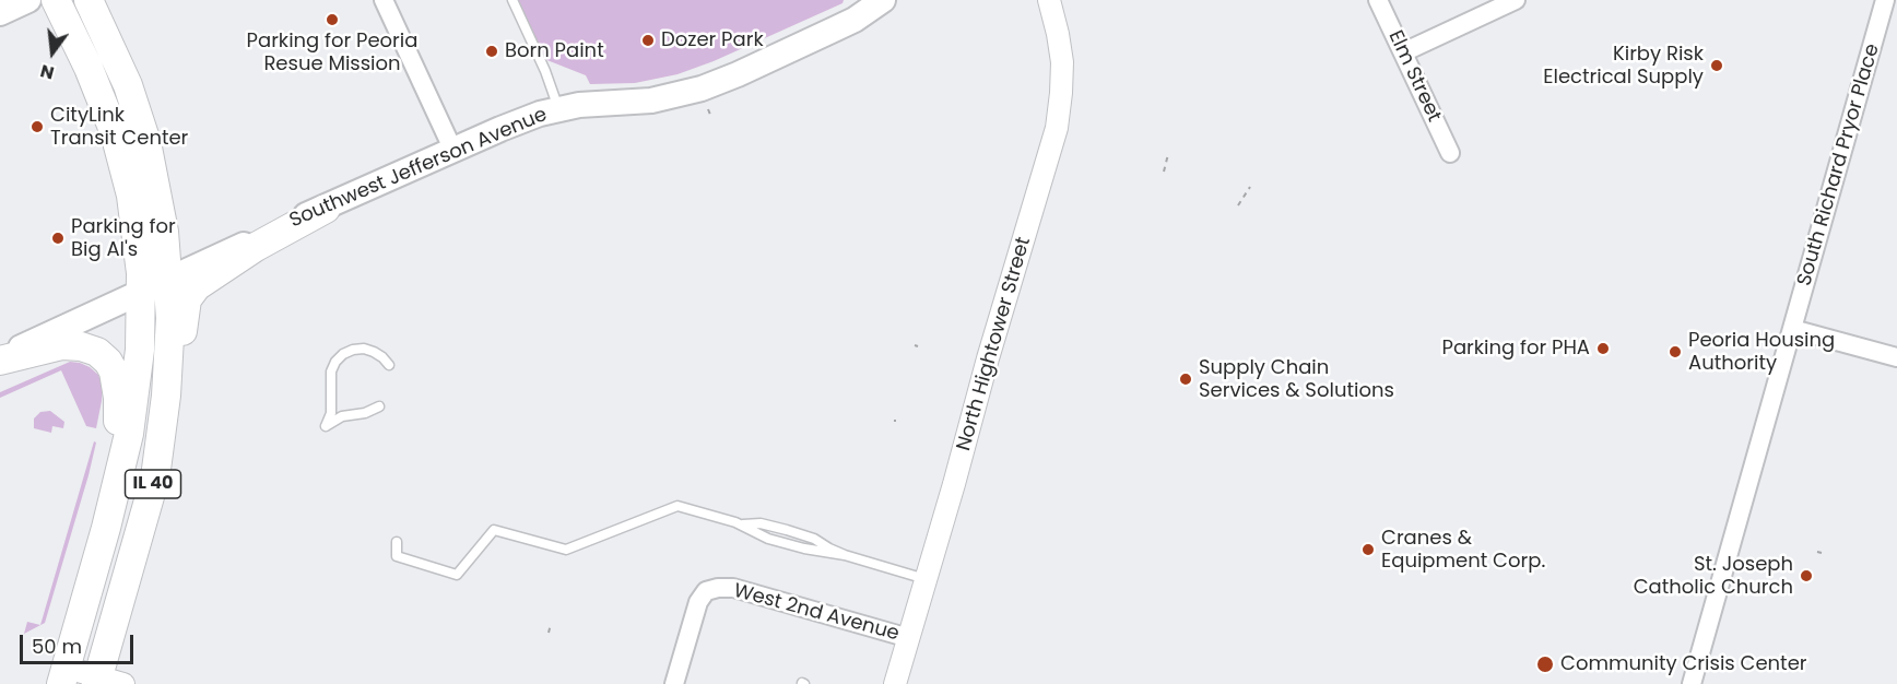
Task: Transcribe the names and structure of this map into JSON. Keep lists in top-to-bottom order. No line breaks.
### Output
{"streets":{"main road":["Southwest Jefferson Avenue","IL 40"],"street":["Elm Street","South Richard Pryor Place","North Hightower Street","West 2nd Avenue"]},"crossings":[["Southwest Jefferson Avenue","IL 40"],["North Hightower Street","West 2nd Avenue"]],"places":["Parking for Peoria Resue Mission","Dozer Park","Born Paint","Kirby Risk Electrical Supply","CityLink Transit Center","Parking for Big Al's","Parking for PHA","Peoria Housing Authority","Supply Chain Services & Solutions","Cranes & Equipment Corp.","St. Joseph Catholic Church","Community Crisis Center"],"scale_bar":"50 m","north":"bottom"}
